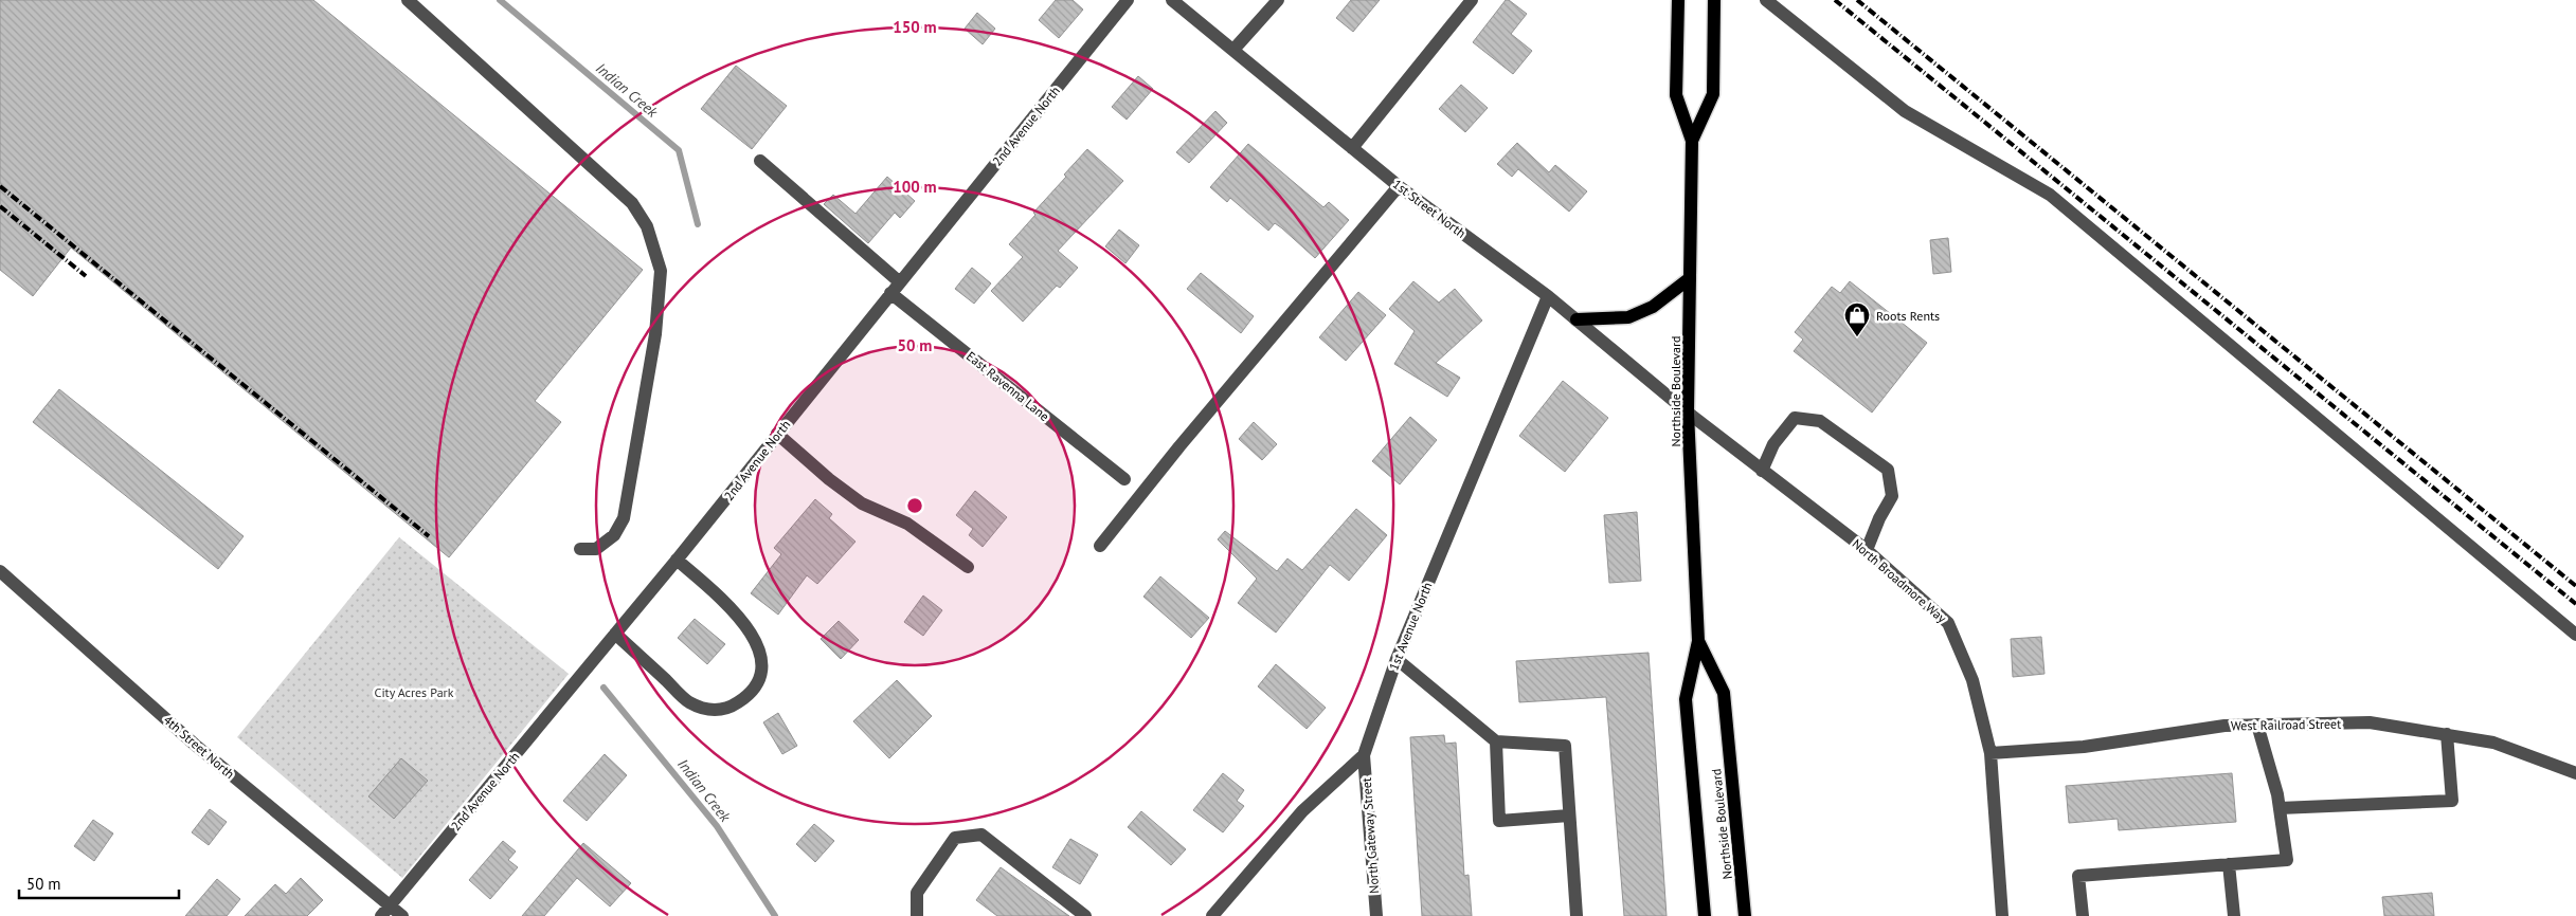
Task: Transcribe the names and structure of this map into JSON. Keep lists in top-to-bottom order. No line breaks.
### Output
{"streets":{"main road":["Northside Boulevard"],"street":["2nd Avenue North","1st Street North","East Ravenna Lane","North Broadmore Way","1st Avenue North","West Railroad Street","4th Street North","North Gateway Street"]},"crossings":[["2nd Avenue North","East Ravenna Lane"],["2nd Avenue North","4th Street North"],["1st Street North","Northside Boulevard"],["1st Street North","North Broadmore Way"],["1st Street North","1st Avenue North"],["Northside Boulevard","North Broadmore Way"],["North Broadmore Way","West Railroad Street"],["1st Avenue North","North Gateway Street"]],"water":["Indian Creek"],"parks":["City Acres Park"],"places":{"shop":["Roots Rents"]},"scale_bar":"50 m","rings":["150 m","100 m","50 m"]}
